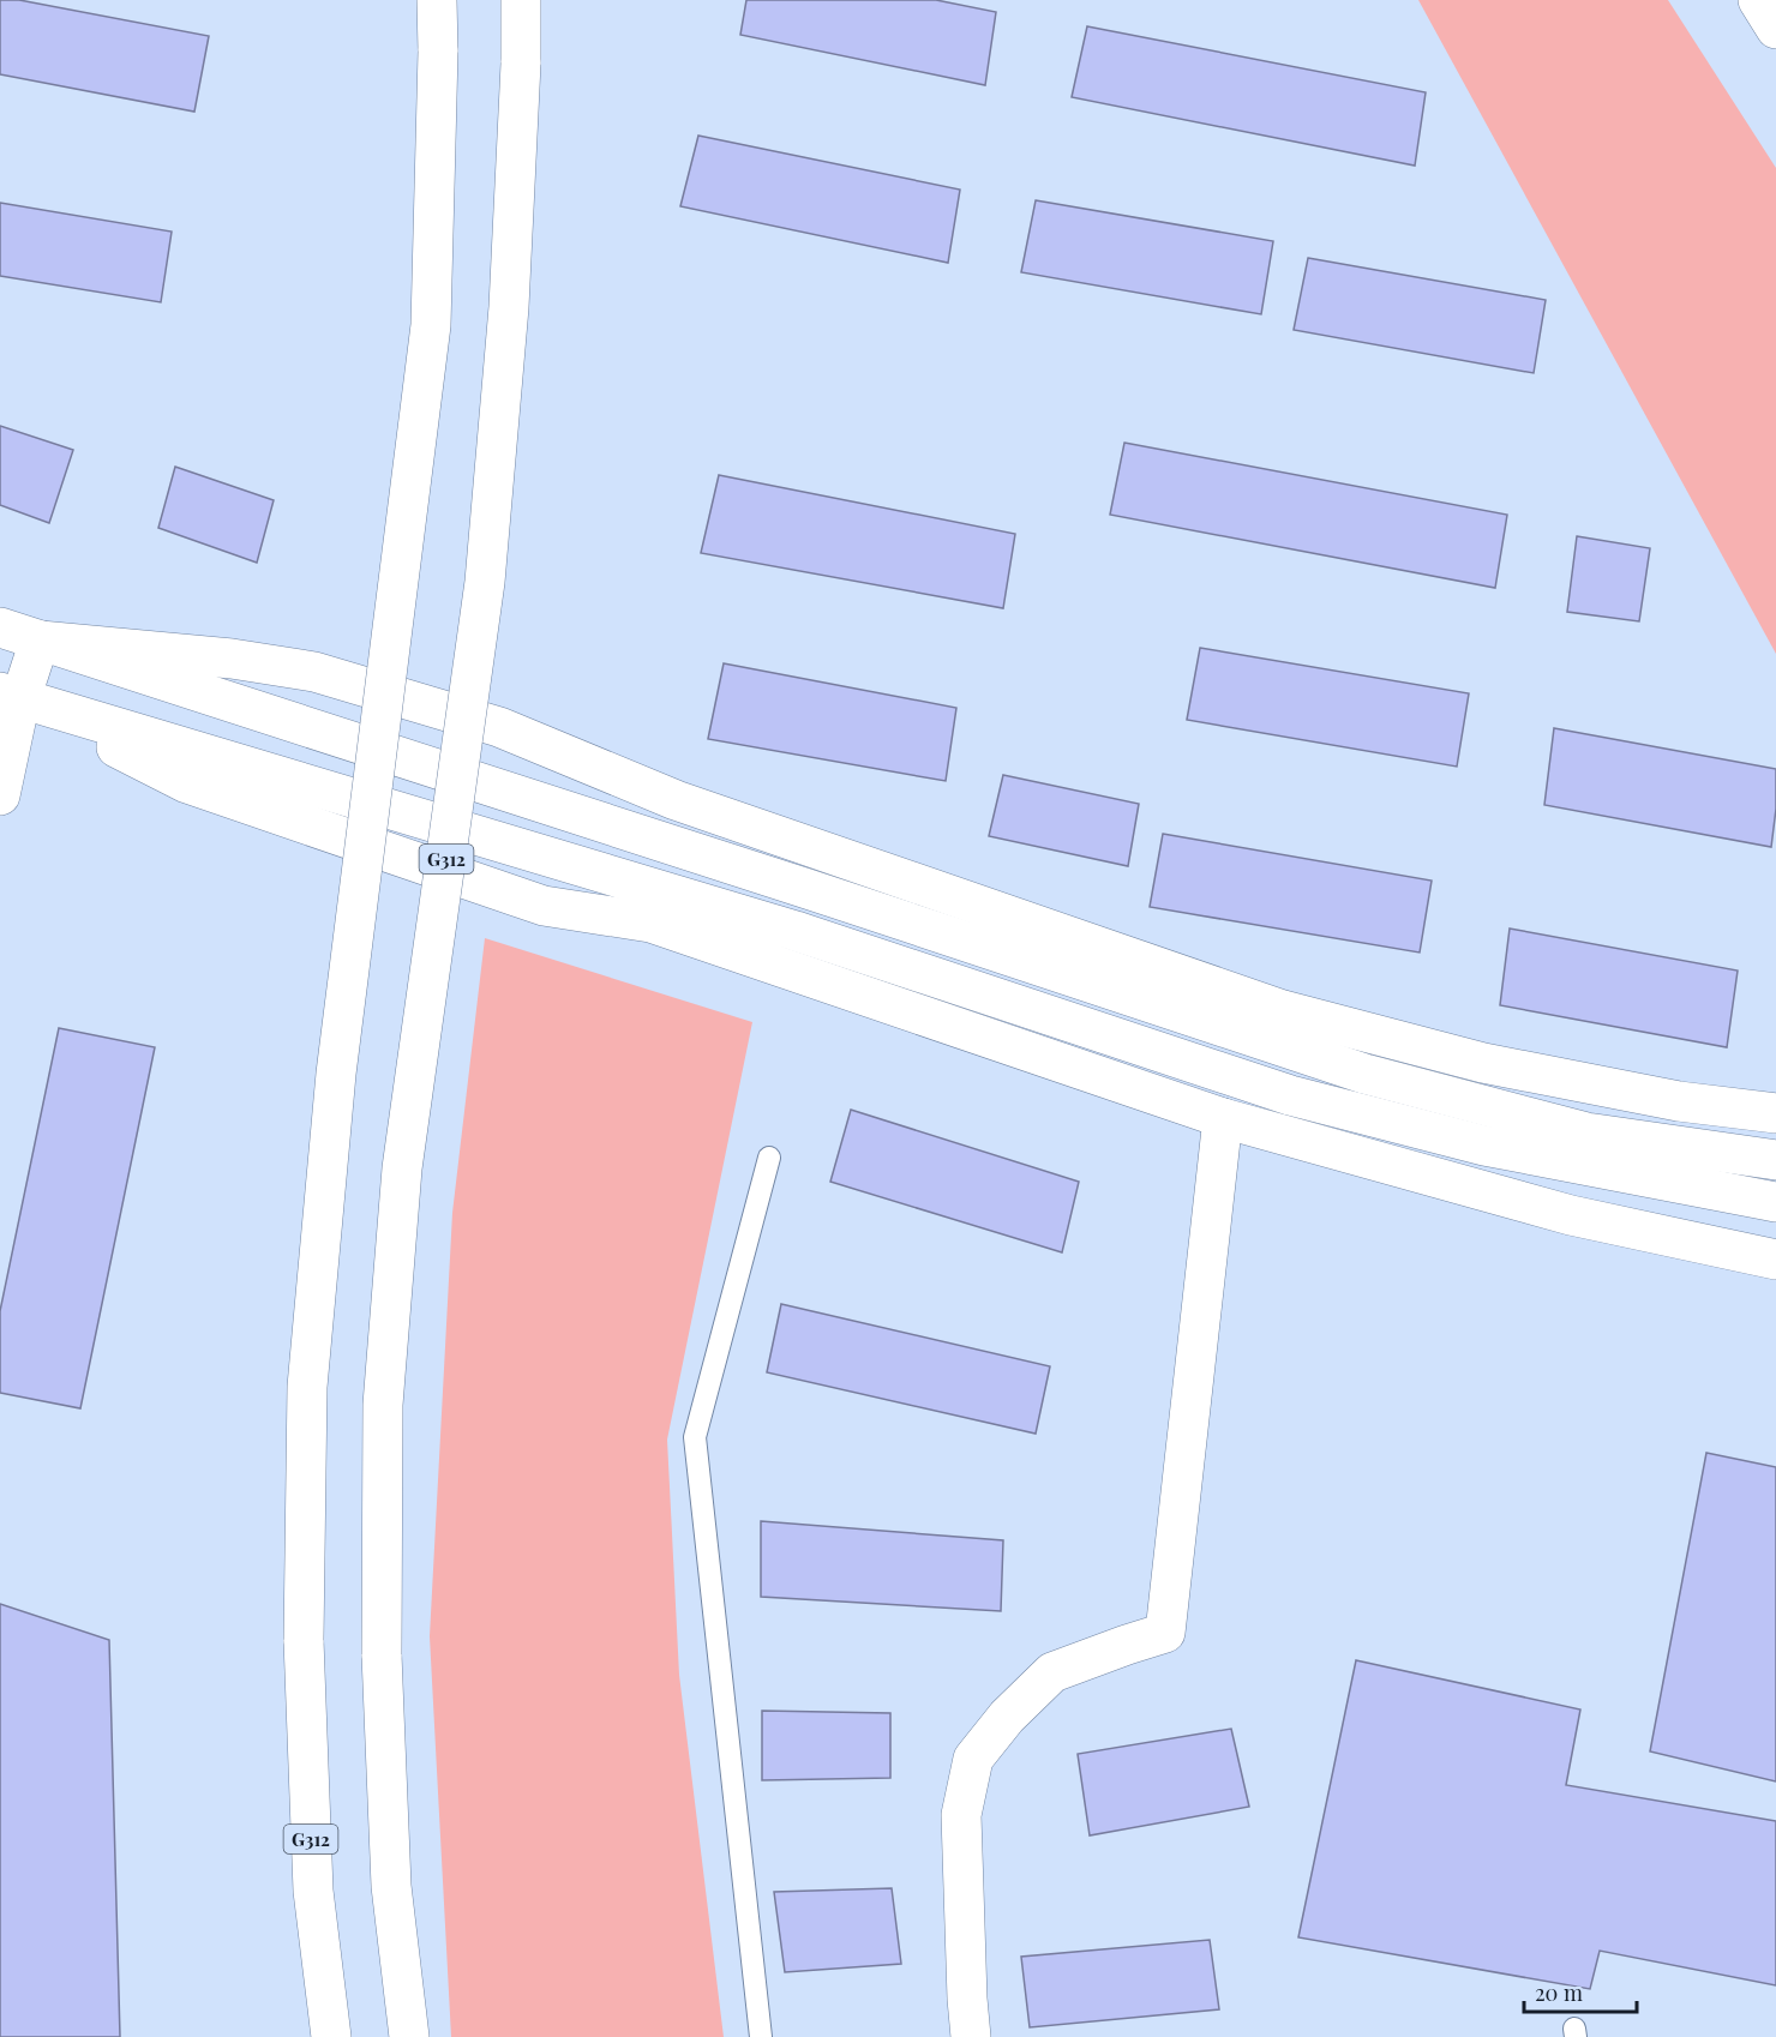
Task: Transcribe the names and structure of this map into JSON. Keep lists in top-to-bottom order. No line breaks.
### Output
{"streets":{"main road":["G312"]},"scale_bar":"20 m"}
